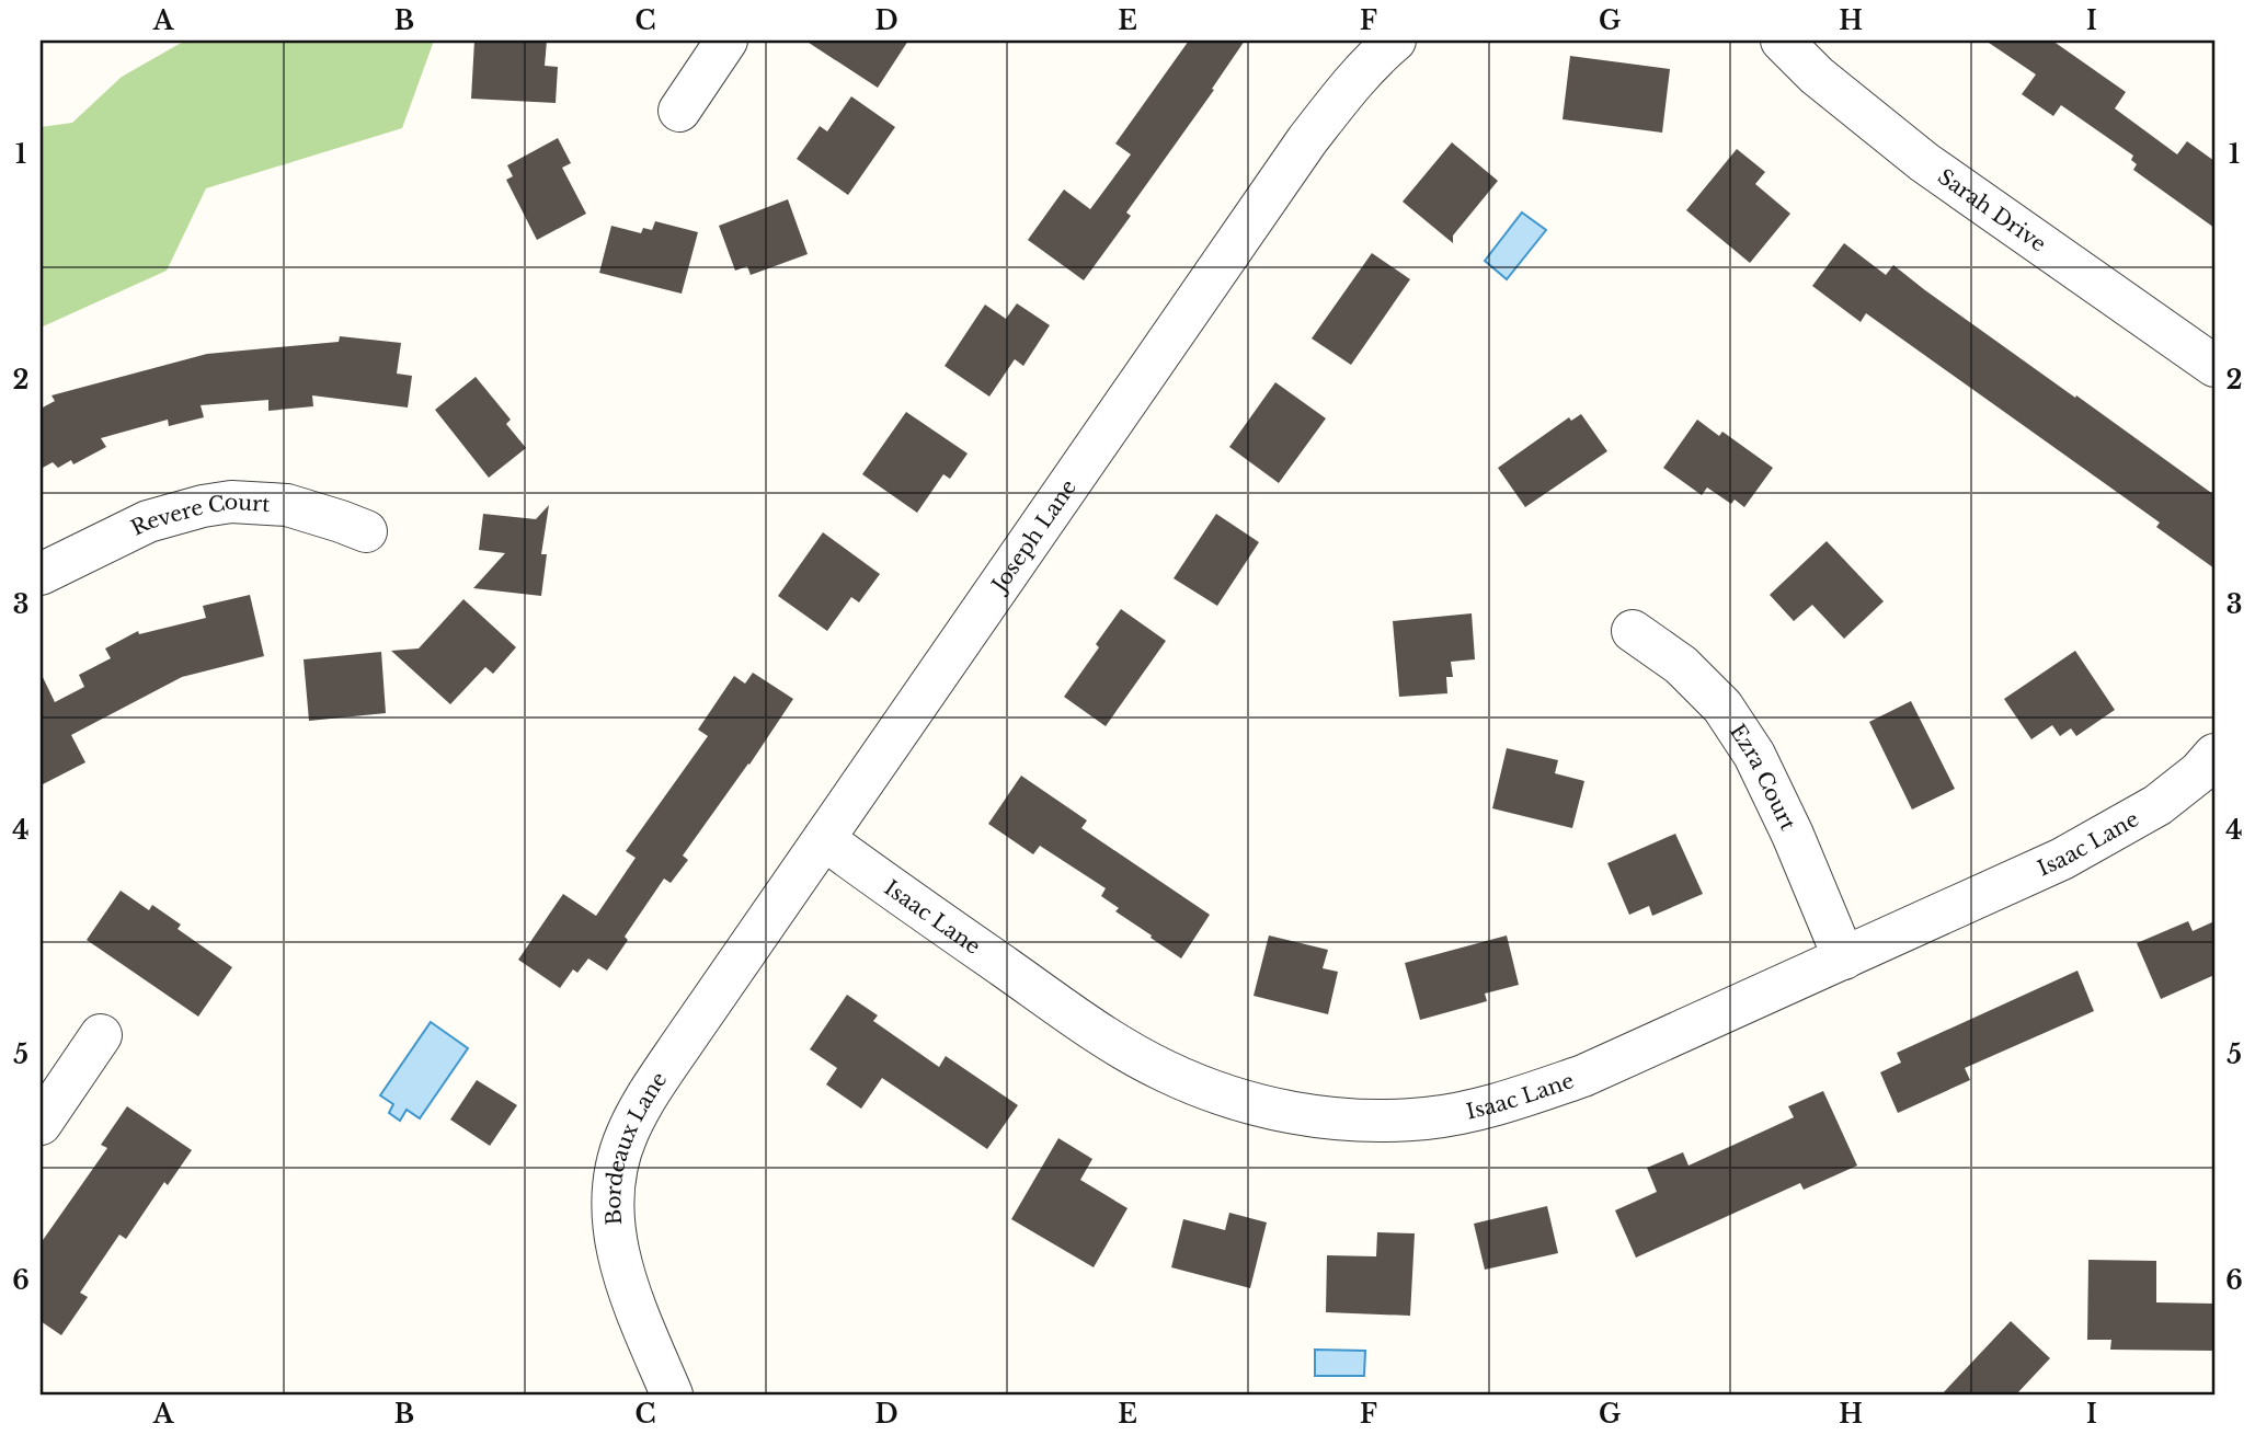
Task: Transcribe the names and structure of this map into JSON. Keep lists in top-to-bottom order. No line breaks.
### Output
{"streets":{"street":["Sarah Drive","Revere Court","Joseph Lane","Ezra Court","Isaac Lane","Bordeaux Lane"]},"crossings":[["Joseph Lane","Isaac Lane"],["Joseph Lane","Bordeaux Lane"],["Ezra Court","Isaac Lane"]],"grid":{"columns":["A","B","C","D","E","F","G","H","I"],"rows":["1","2","3","4","5","6"]}}
